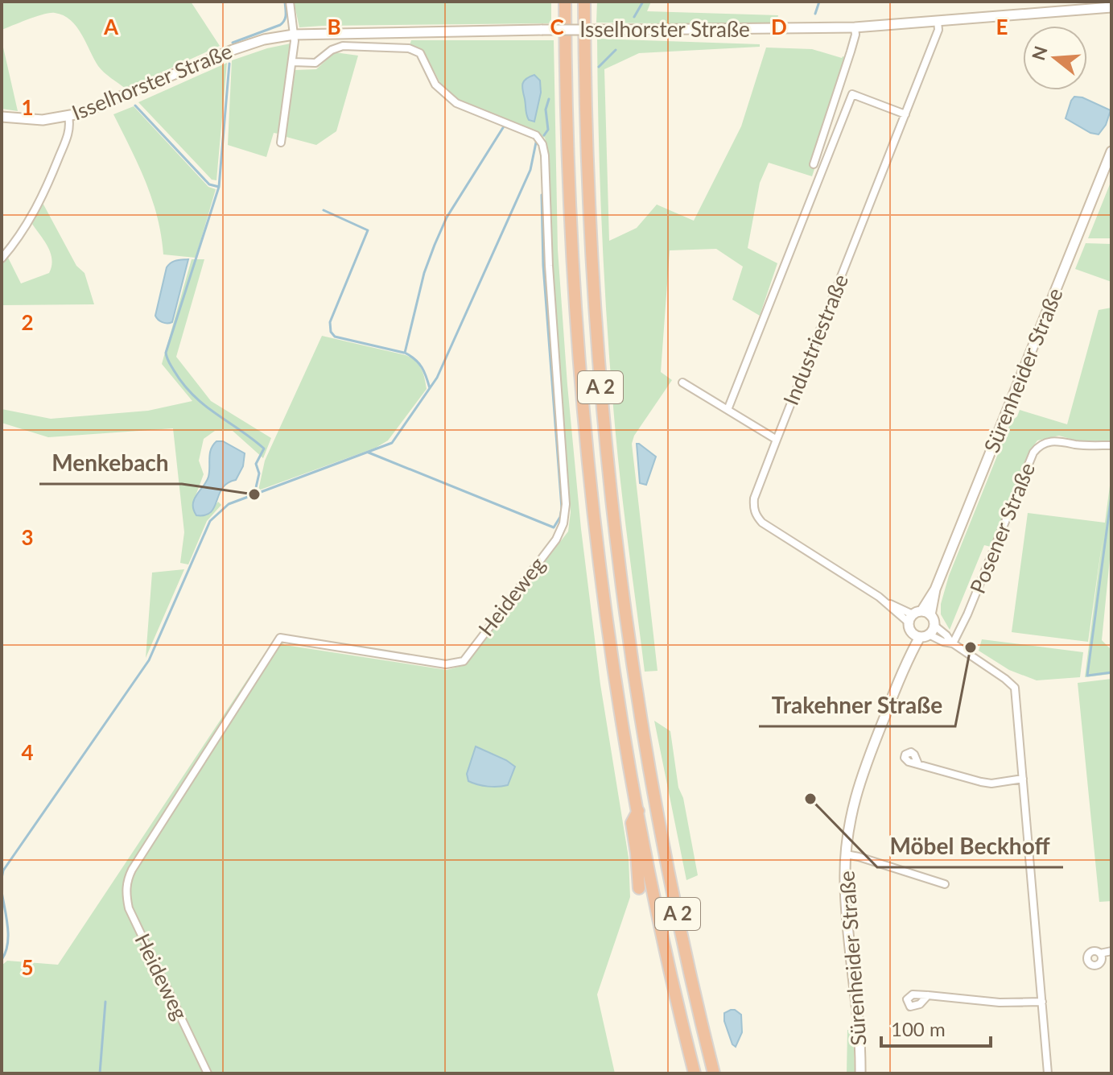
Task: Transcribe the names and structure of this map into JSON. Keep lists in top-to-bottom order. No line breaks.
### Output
{"streets":{"highway":["A 2"],"street":["Isselhorster Straße","Industriestraße","Sürenheider Straße","Posener Straße","Heideweg"]},"crossings":[["Isselhorster Straße","Industriestraße"],["Industriestraße","Sürenheider Straße"],["Industriestraße","Posener Straße"]],"places":["Menkebach","Trakehner Straße","Möbel Beckhoff"],"scale_bar":"100 m","north":"left","grid":{"columns":["A","B","C","D","E"],"rows":["1","2","3","4","5"]}}
